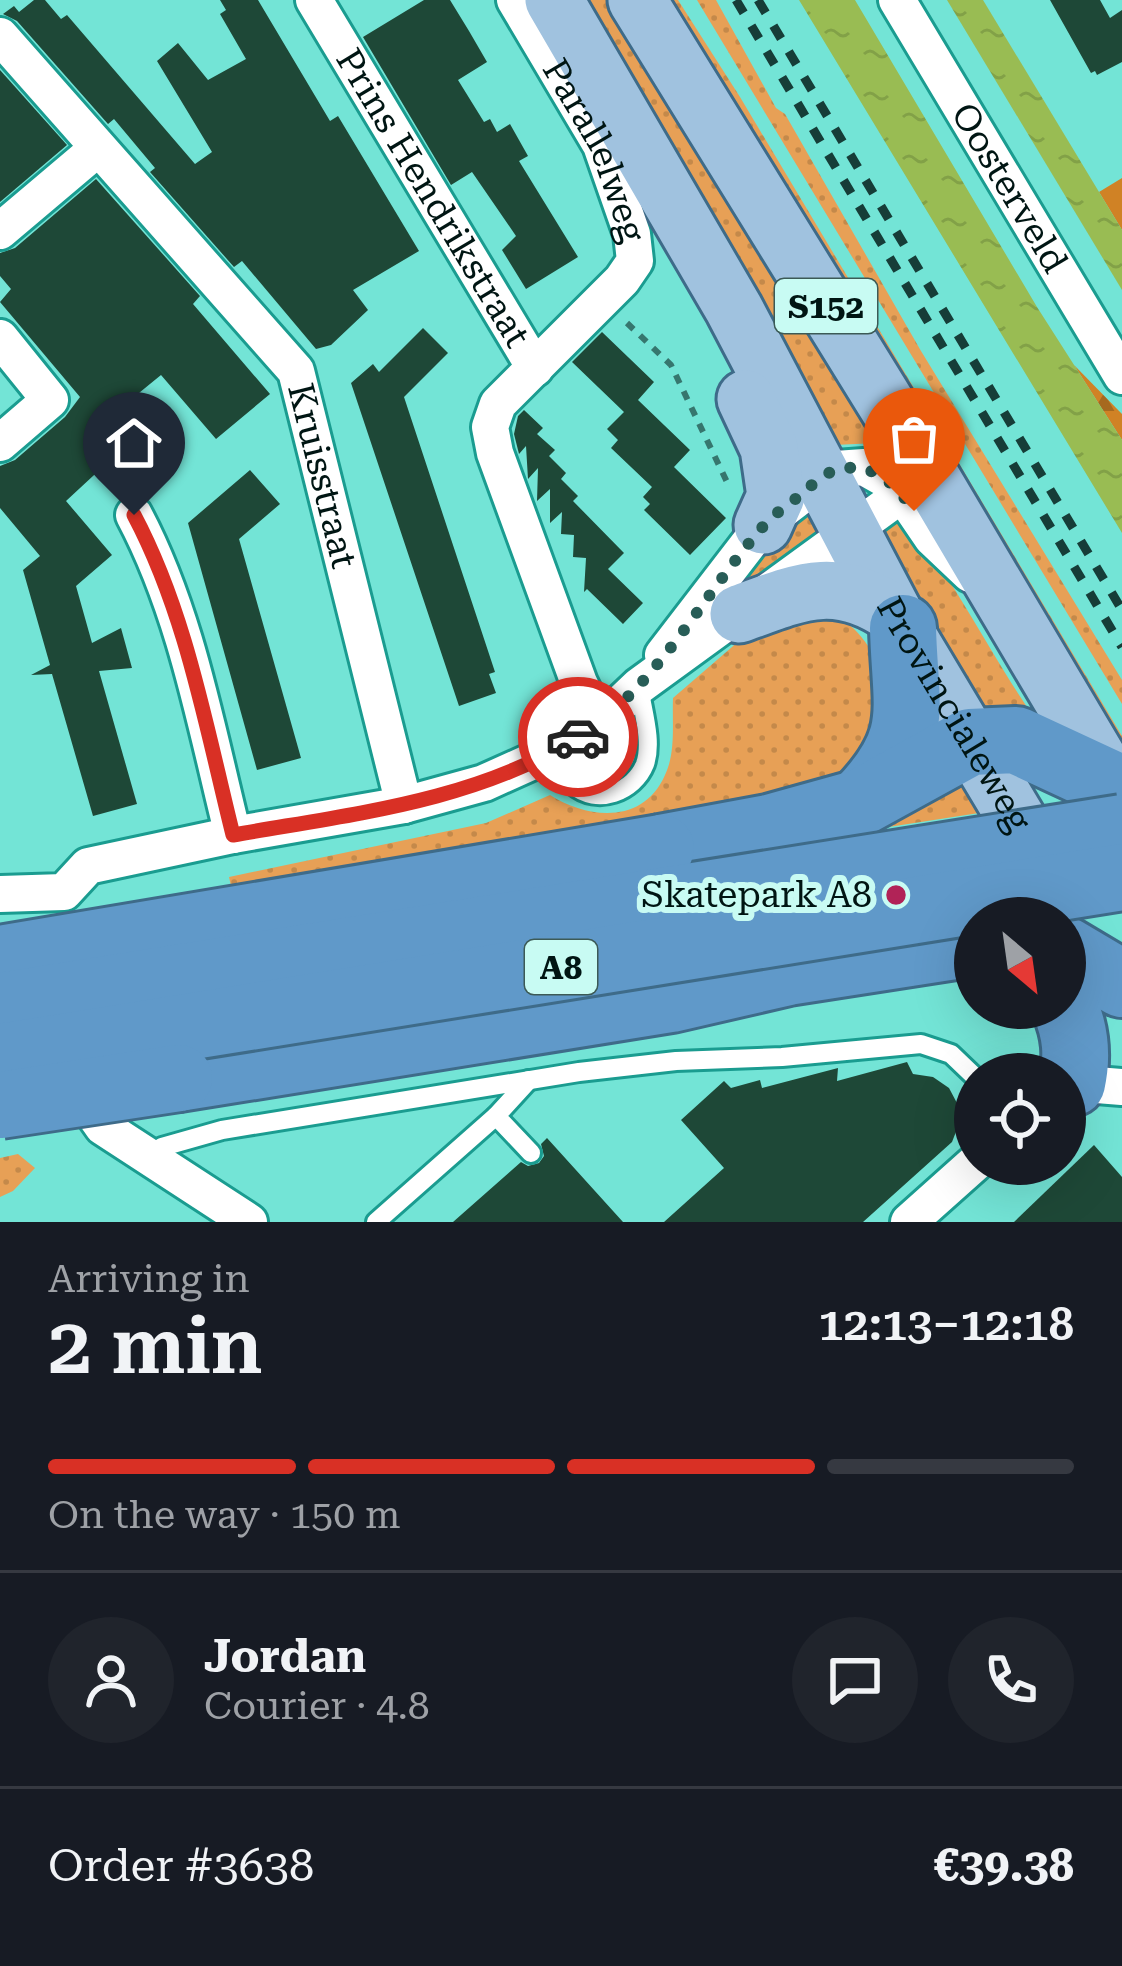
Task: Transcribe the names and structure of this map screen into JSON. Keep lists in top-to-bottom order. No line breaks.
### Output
{"streets":{"highway":["A8"],"main road":["S152","Provincialeweg"],"street":["Parallelweg","Oosterveld","Prins Hendrikstraat","Kruisstraat"]},"crossings":[["Parallelweg","Prins Hendrikstraat"],["Parallelweg","S152"],["S152","Provincialeweg"],["S152","A8"]],"places":["Skatepark A8"],"north":"bottom right","page":{"heading":["2 min","Arriving in","12:13–12:18"],"panel":["Jordan","Courier · 4.8","Order #3638","€39.38"],"bar":"On the way · 150 m"}}
